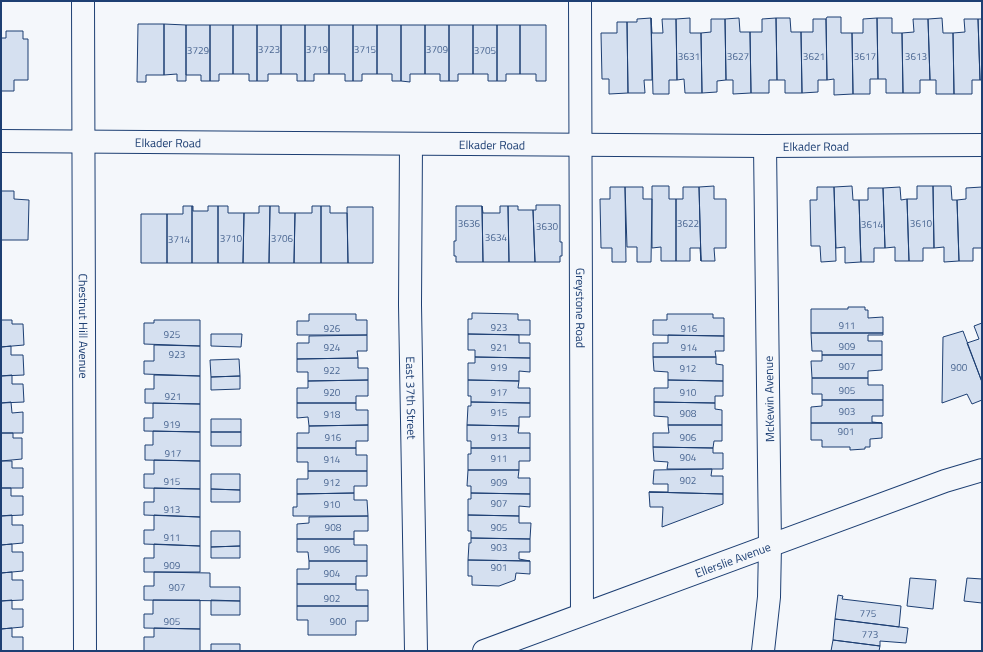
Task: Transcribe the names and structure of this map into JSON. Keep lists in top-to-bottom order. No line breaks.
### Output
{"streets":{"street":["Elkader Road","Greystone Road","Chestnut Hill Avenue","East 37th Street","McKewin Avenue","Ellerslie Avenue"]},"crossings":[["Elkader Road","Greystone Road"],["Elkader Road","Chestnut Hill Avenue"],["Elkader Road","East 37th Street"],["Elkader Road","McKewin Avenue"],["Greystone Road","Ellerslie Avenue"],["McKewin Avenue","Ellerslie Avenue"]],"house_numbers":["3723","3719","3715","3709","3729","3705","3631","3627","3621","3617","3613","3636","3622","3610","3614","3630","3634","3710","3706","3714","911","923","926","916","925","909","924","921","914","923","907","919","900","912","922","905","920","917","910","921","903","915","908","918","919","901","916","913","906","917","904","911","914","902","915","912","909","907","910","913","908","905","911","903","906","909","901","904","907","902","775","905","900","773"]}
